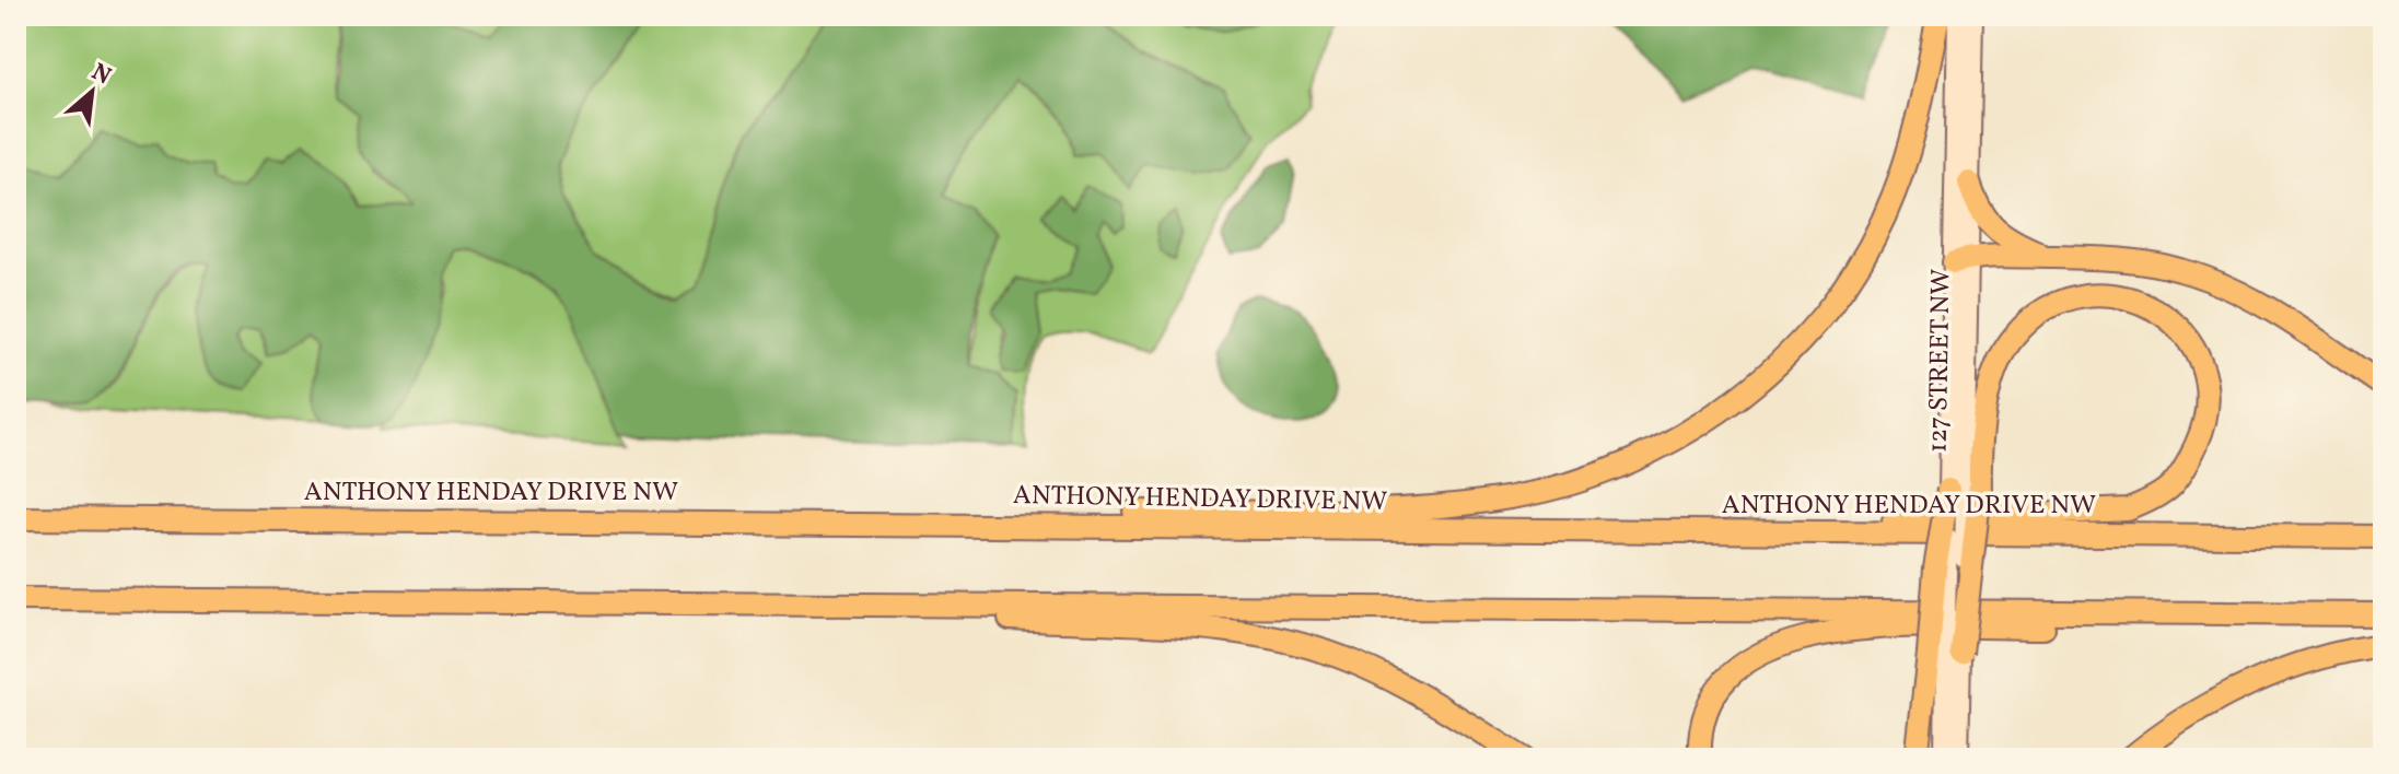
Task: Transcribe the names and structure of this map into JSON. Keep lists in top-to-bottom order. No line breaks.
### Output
{"streets":{"highway":["ANTHONY HENDAY DRIVE NW"],"main road":["127 STREET NW"]},"north":"top right"}
